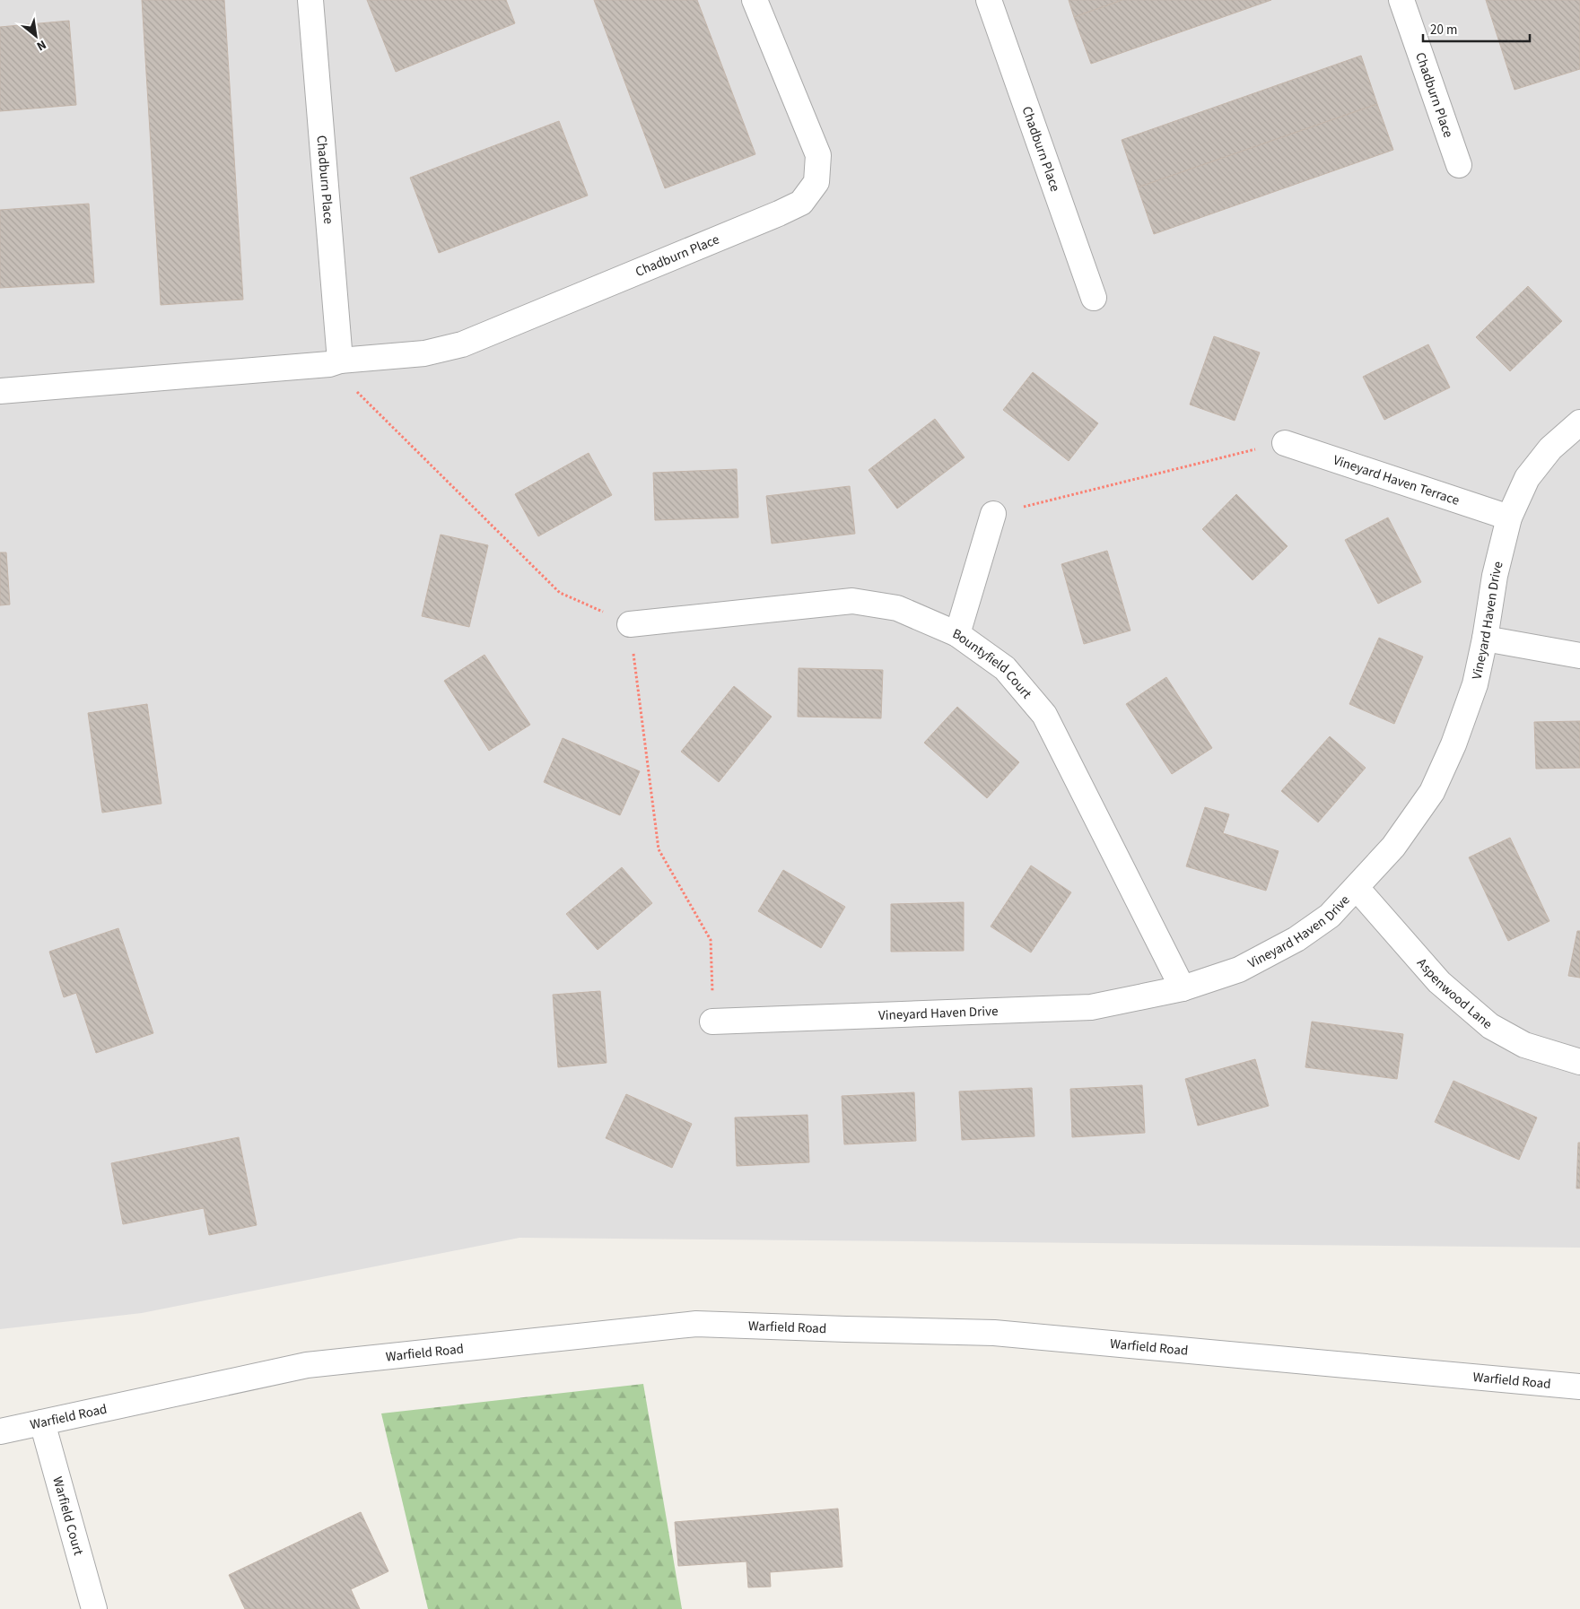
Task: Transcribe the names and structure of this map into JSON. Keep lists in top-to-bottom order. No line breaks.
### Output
{"streets":{"street":["Chadburn Place","Vineyard Haven Terrace","Vineyard Haven Drive","Bountyfield Court","Aspenwood Lane","Warfield Road","Warfield Court"]},"crossings":[["Vineyard Haven Terrace","Vineyard Haven Drive"],["Vineyard Haven Drive","Bountyfield Court"],["Vineyard Haven Drive","Aspenwood Lane"],["Warfield Road","Warfield Court"]],"scale_bar":"20 m","north":"bottom right"}
